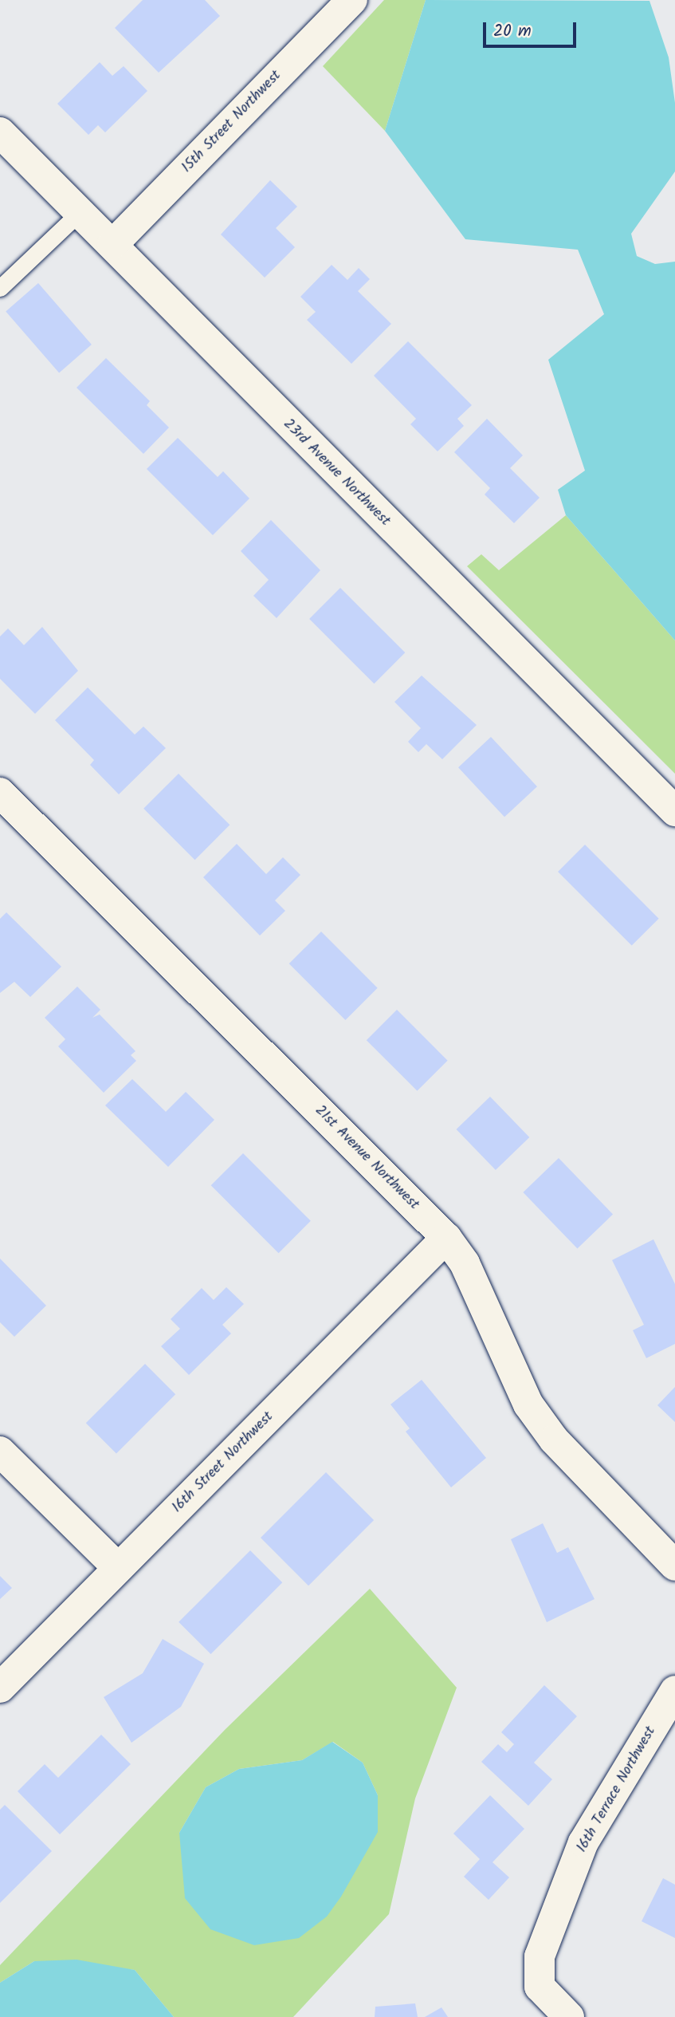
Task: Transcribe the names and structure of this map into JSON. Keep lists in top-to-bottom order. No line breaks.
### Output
{"streets":{"street":["15th Street Northwest","23rd Avenue Northwest","21st Avenue Northwest","16th Street Northwest","16th Terrace Northwest"]},"crossings":[["15th Street Northwest","23rd Avenue Northwest"],["21st Avenue Northwest","16th Street Northwest"]],"scale_bar":"20 m"}
